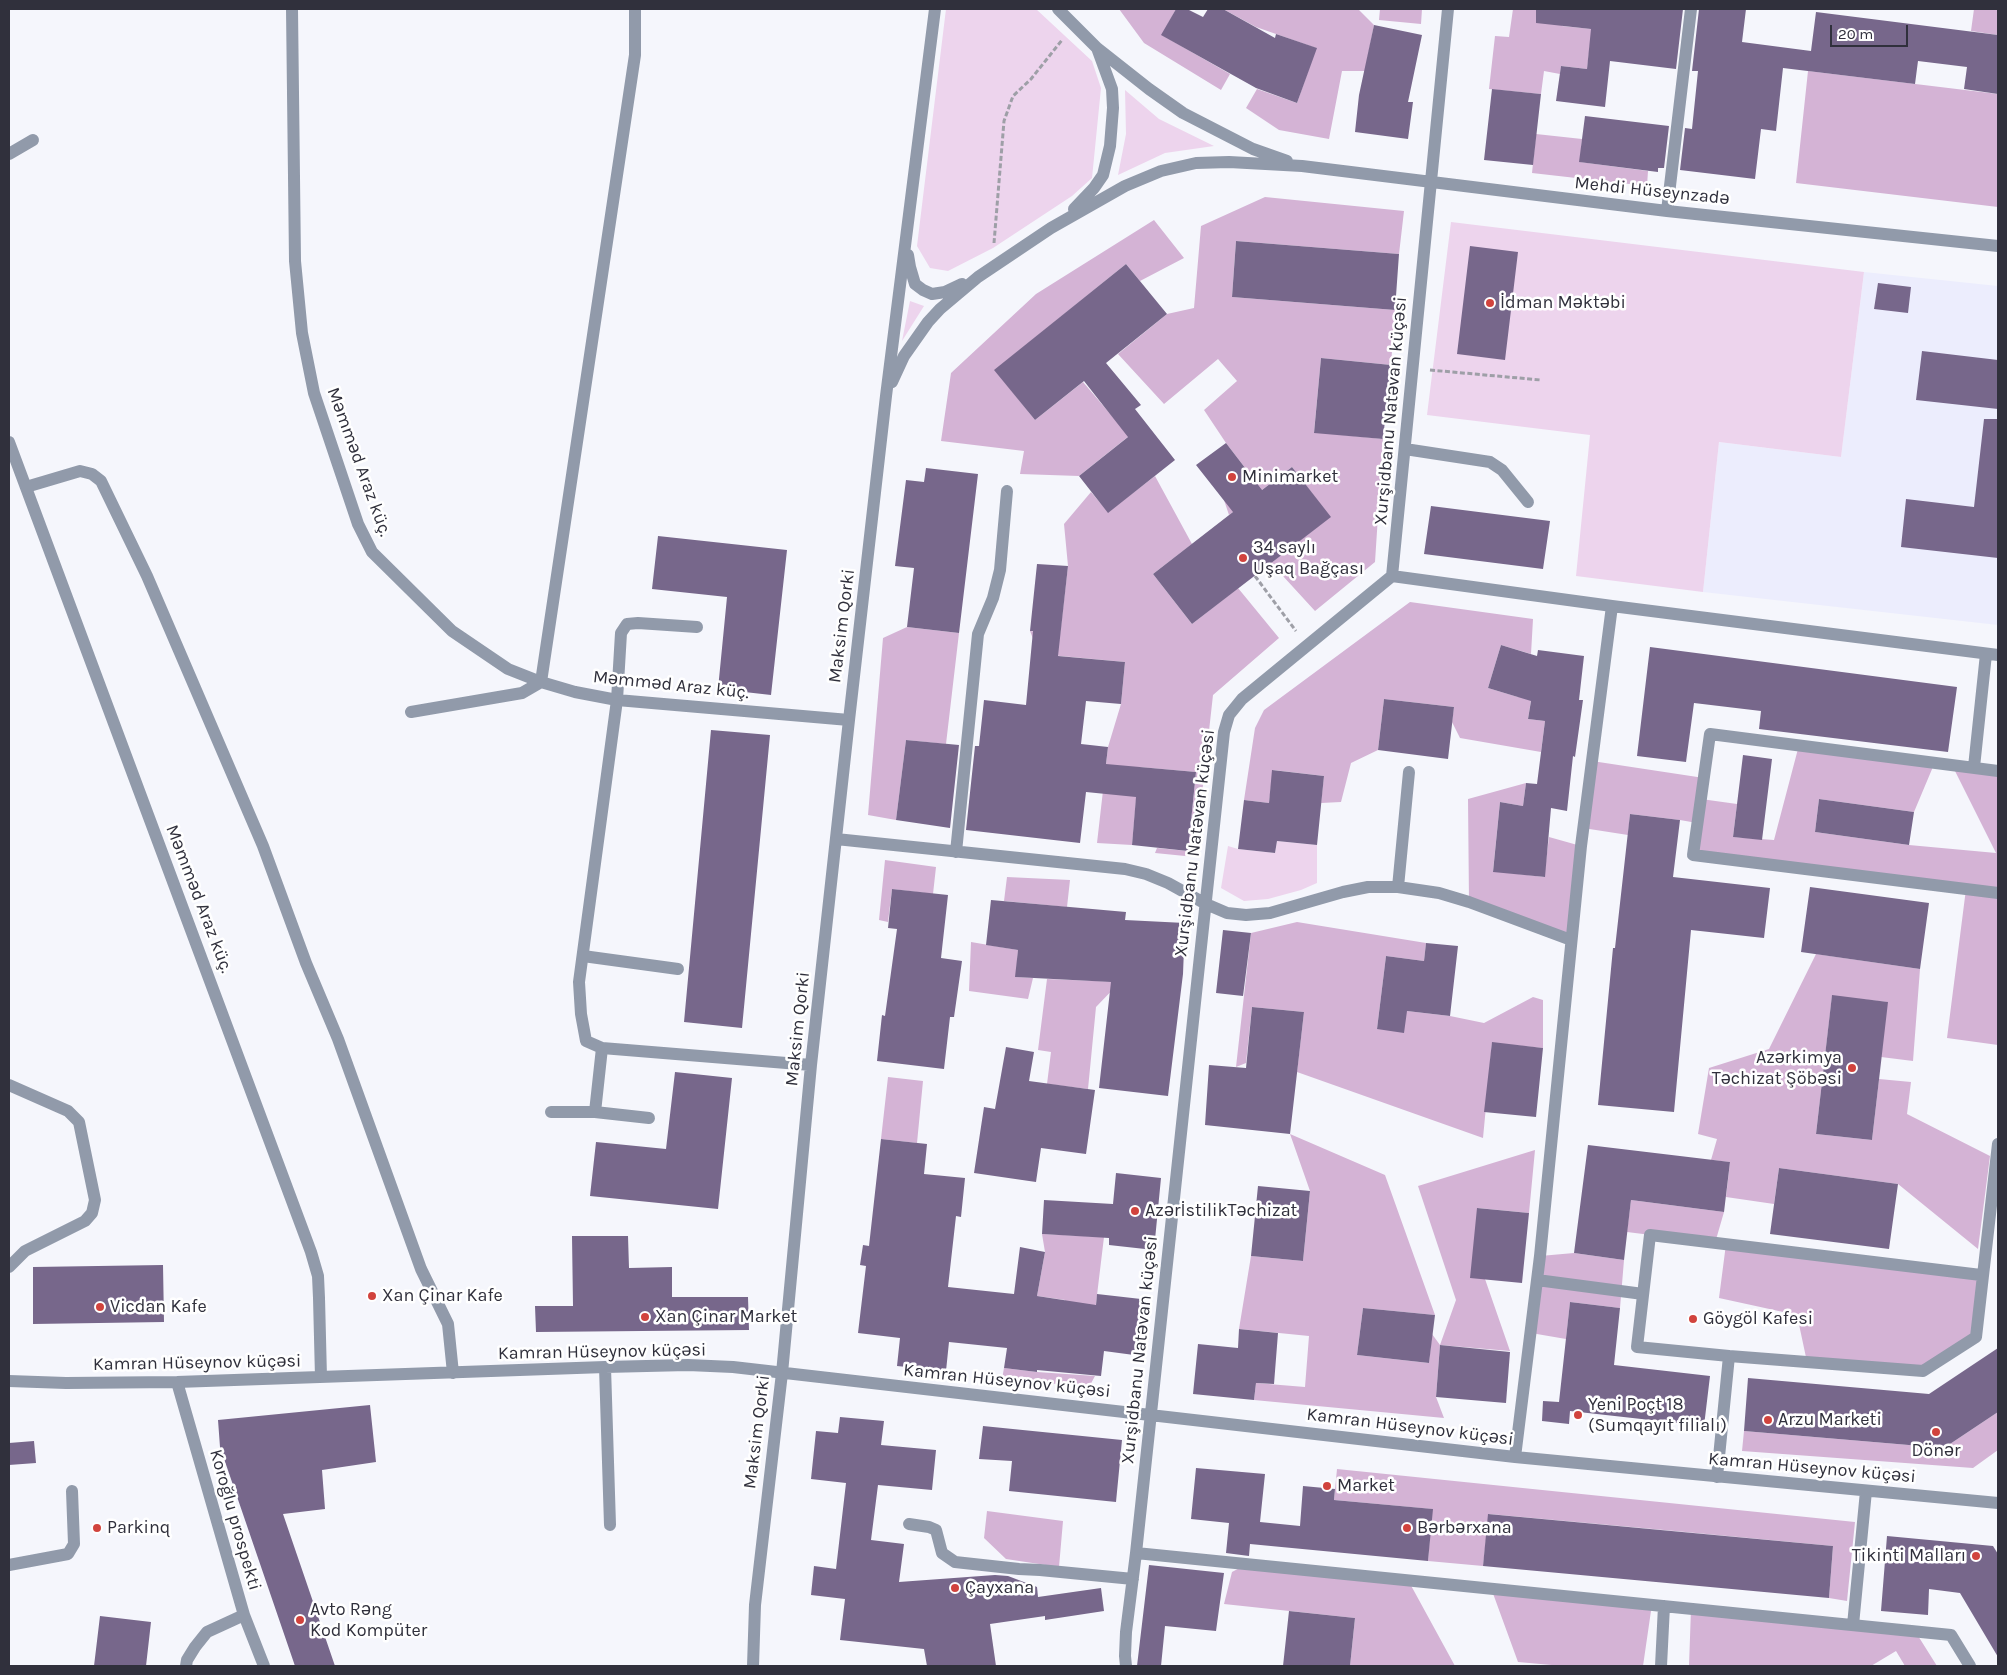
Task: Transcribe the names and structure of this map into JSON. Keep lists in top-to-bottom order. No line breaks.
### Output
{"streets":{"street":["Mehdi Hüseynzadə","Xurşidbanu Natəvan küçəsi","Məmməd Araz küç.","Maksim Qorki","Kamran Hüseynov küçəsi","Koroğlu prospekti"]},"crossings":[["Mehdi Hüseynzadə","Xurşidbanu Natəvan küçəsi"],["Xurşidbanu Natəvan küçəsi","Kamran Hüseynov küçəsi"],["Məmməd Araz küç.","Maksim Qorki"],["Məmməd Araz küç.","Kamran Hüseynov küçəsi"],["Maksim Qorki","Kamran Hüseynov küçəsi"],["Kamran Hüseynov küçəsi","Koroğlu prospekti"]],"places":["İdman Məktəbi","Minimarket","34 saylı Uşaq Bağçası","Azərkimya Təchizat Şöbəsi","AzərİstilikTəchizat","Xan Çinar Kafe","Vicdan Kafe","Xan Çinar Market","Göygöl Kafesi","Yeni Poçt 18 (Sumqayıt filialı)","Arzu Marketi","Dönər","Market","Parkinq","Bərbərxana","Tikinti Malları","Çayxana","Avto Rəng Kod Kompüter"],"scale_bar":"20 m"}
